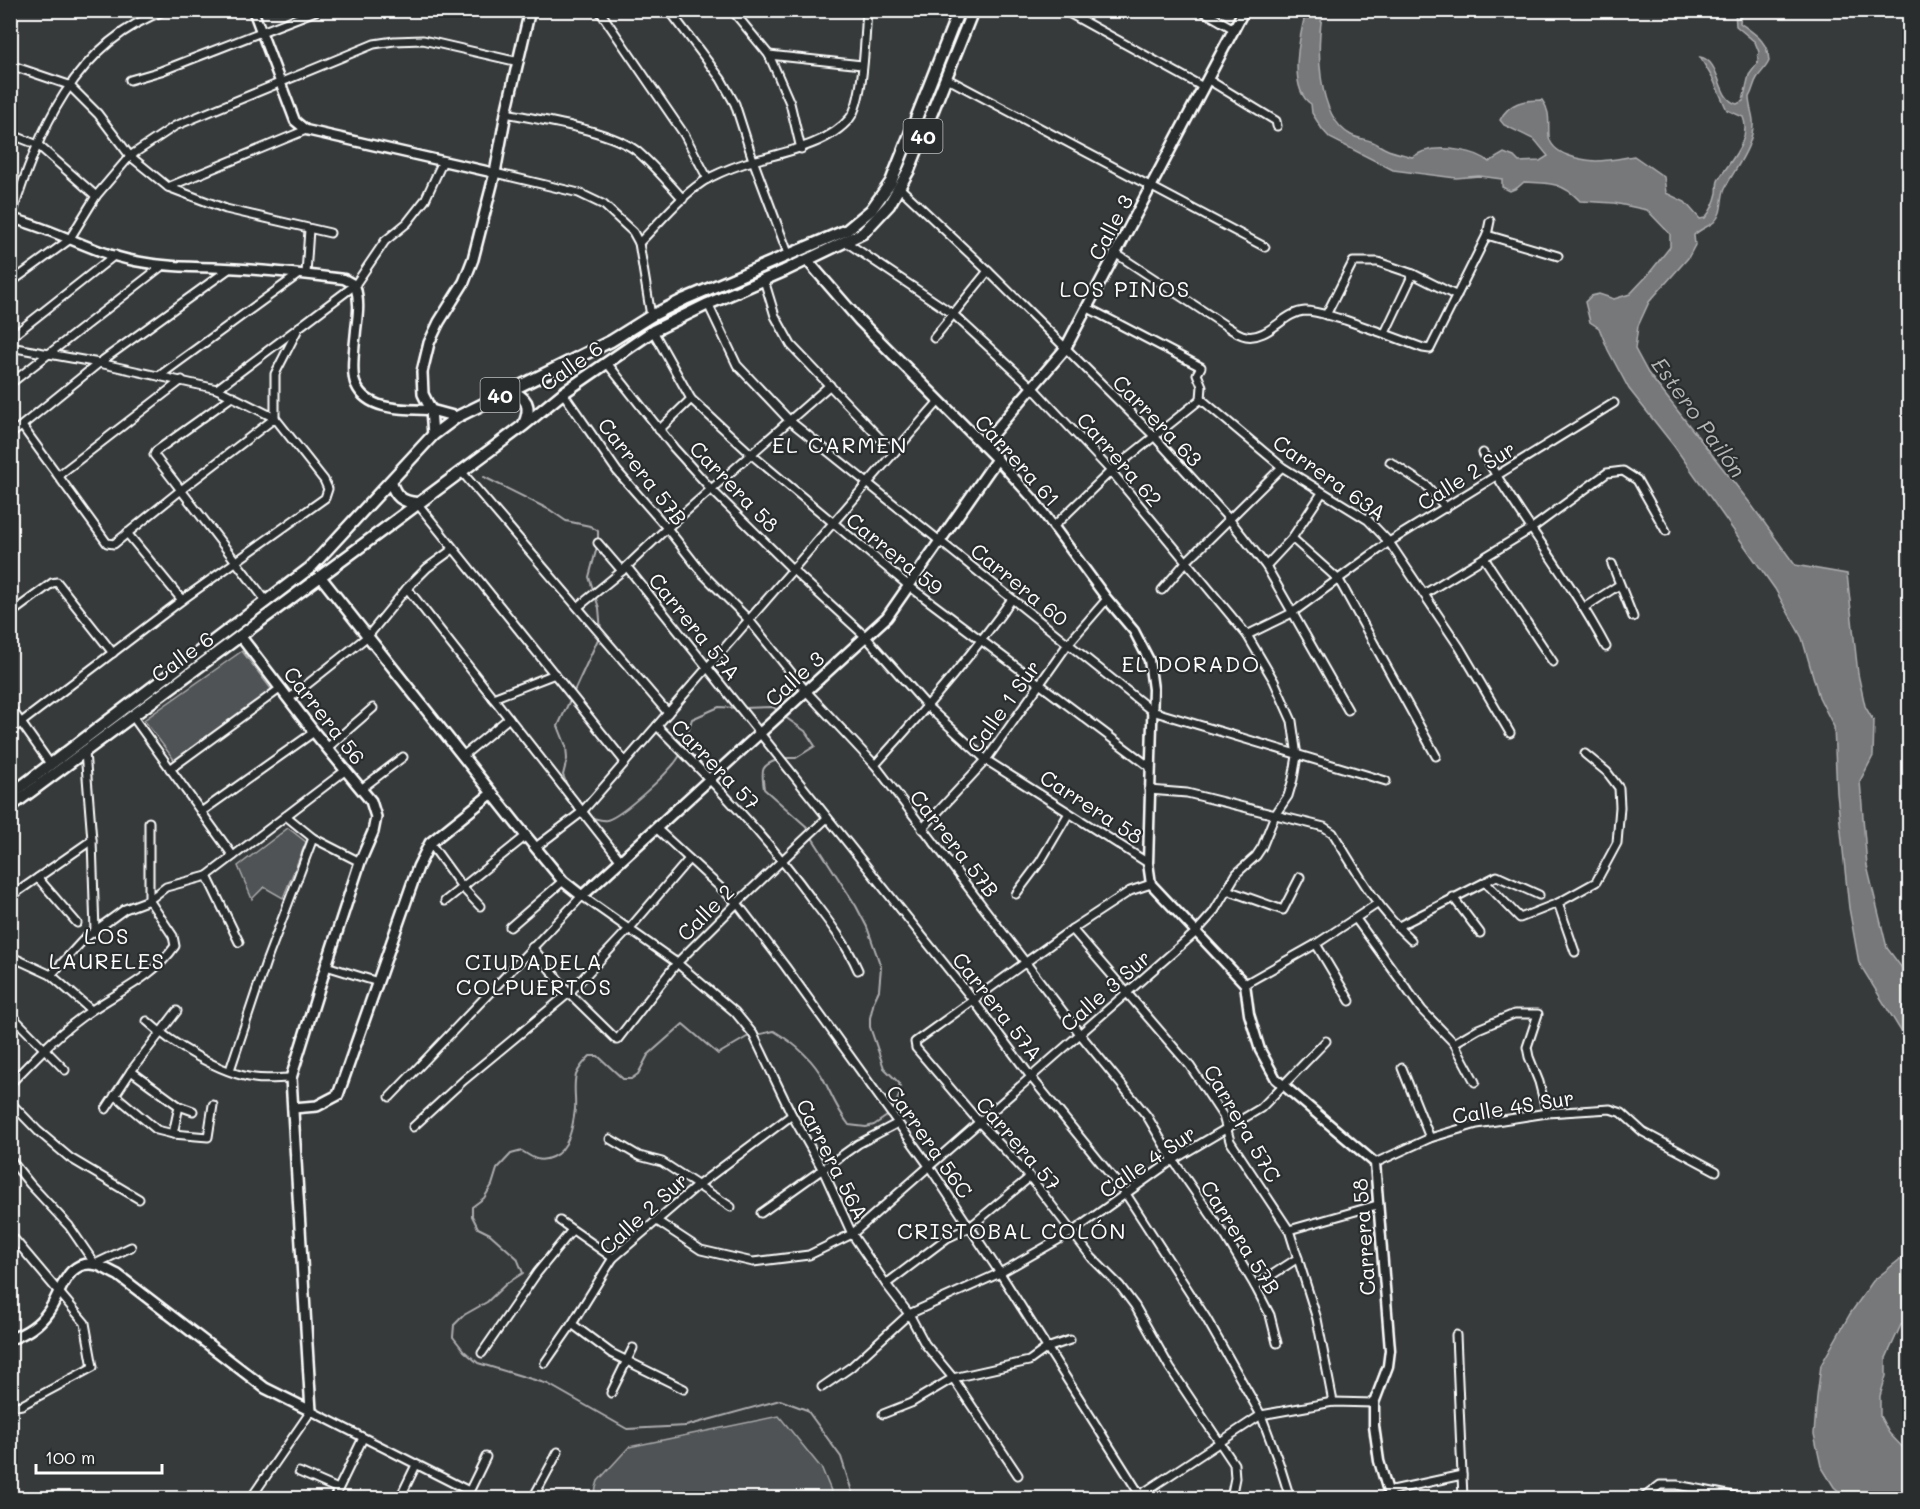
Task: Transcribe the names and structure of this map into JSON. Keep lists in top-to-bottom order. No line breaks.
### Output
{"streets":{"highway":["40","Calle 6"],"main road":["Calle 3","Carrera 61","Carrera 56"],"street":["Carrera 63","Carrera 62","Carrera 57B","Calle 2 Sur","Carrera 63A","Carrera 58","Carrera 59","Carrera 60","Carrera 57A","Calle 1 Sur","Carrera 57","Calle 2","Calle 3 Sur","Calle 4S Sur","Carrera 57C","Carrera 56C","Carrera 56A","Calle 4 Sur"]},"crossings":[["Calle 3","Carrera 63"],["Calle 3","Carrera 62"],["Calle 3","Carrera 61"],["Calle 3","Carrera 57B"],["Calle 3","Carrera 58"],["Calle 3","Carrera 59"],["Calle 3","Carrera 60"],["Calle 3","Carrera 57A"],["Calle 3","Carrera 57"],["Calle 3","Carrera 56C"],["Calle 3","Carrera 56A"],["Calle 6","Carrera 63"],["Calle 6","Carrera 62"],["Calle 6","Carrera 61"],["Calle 6","Carrera 57B"],["Calle 6","Carrera 58"],["Calle 6","Carrera 59"],["Calle 6","Carrera 60"],["Calle 6","Carrera 56"],["Carrera 63","Calle 2 Sur"],["Carrera 62","Calle 2 Sur"],["Carrera 62","Carrera 60"],["Carrera 62","Calle 3 Sur"],["Carrera 61","Carrera 58"],["Carrera 61","Carrera 59"],["Carrera 61","Carrera 60"],["Carrera 61","Calle 1 Sur"],["Carrera 57B","Calle 1 Sur"],["Carrera 57B","Calle 3 Sur"],["Carrera 57B","Calle 4 Sur"],["Calle 2 Sur","Carrera 63A"],["Calle 2 Sur","Calle 3 Sur"],["Calle 2 Sur","Carrera 56A"],["Carrera 58","Calle 1 Sur"],["Carrera 58","Calle 4S Sur"],["Carrera 58","Calle 4 Sur"],["Carrera 59","Calle 1 Sur"],["Carrera 60","Calle 1 Sur"],["Carrera 60","Calle 3 Sur"],["Carrera 57A","Carrera 57"],["Carrera 57A","Calle 2"],["Carrera 57A","Calle 3 Sur"],["Carrera 57A","Calle 4 Sur"],["Carrera 57","Calle 2"],["Carrera 57","Calle 3 Sur"],["Carrera 57","Calle 4 Sur"],["Calle 2","Carrera 56C"],["Calle 2","Carrera 56A"],["Calle 3 Sur","Carrera 57C"],["Calle 3 Sur","Carrera 56C"],["Calle 3 Sur","Carrera 56A"],["Carrera 57C","Calle 4 Sur"],["Carrera 56C","Calle 4 Sur"],["Carrera 56A","Calle 4 Sur"]],"districts":["LOS PINOS","EL CARMEN","EL DORADO","LOS LAURELES","CIUDADELA COLPUERTOS","CRISTOBAL COLÓN"],"water":["Estero Pailón"],"scale_bar":"100 m"}
